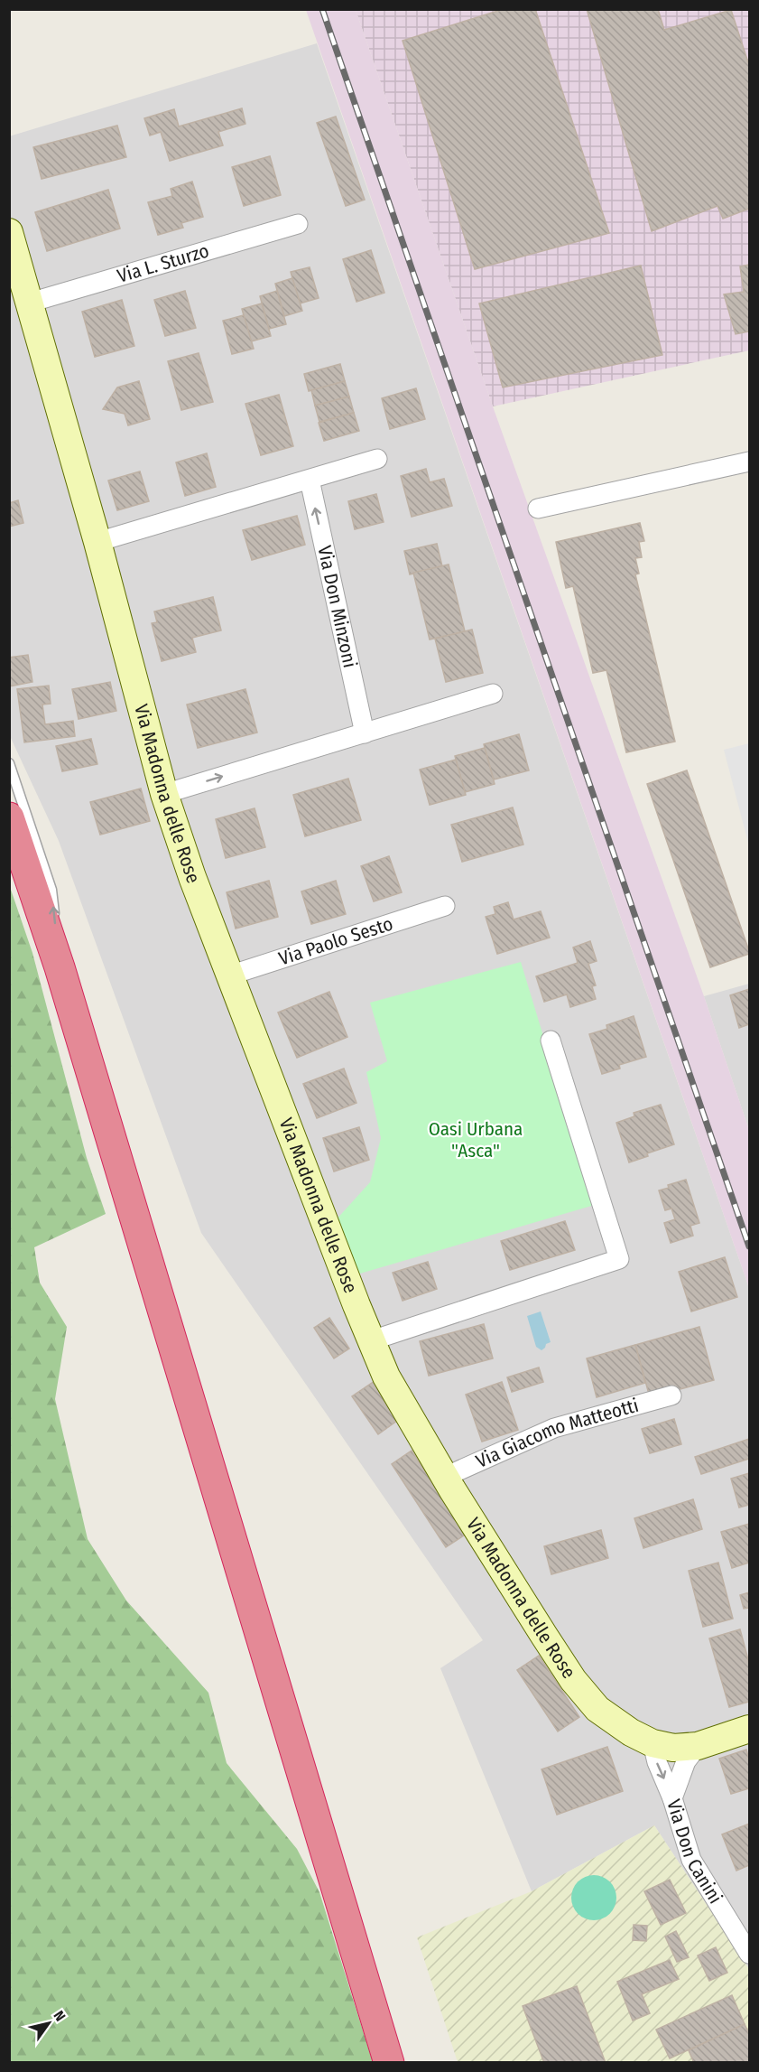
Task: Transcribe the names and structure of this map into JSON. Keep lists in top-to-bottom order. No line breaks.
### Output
{"streets":{"street":["Via L. Sturzo","Via Don Minzoni","Via Madonna delle Rose","Via Paolo Sesto","Via Giacomo Matteotti","Via Don Canini"]},"crossings":[["Via L. Sturzo","Via Madonna delle Rose"],["Via Madonna delle Rose","Via Paolo Sesto"],["Via Madonna delle Rose","Via Giacomo Matteotti"],["Via Madonna delle Rose","Via Don Canini"]],"one_way":["Via Don Minzoni"],"parks":["Oasi Urbana \"Asca\""],"north":"top right"}
